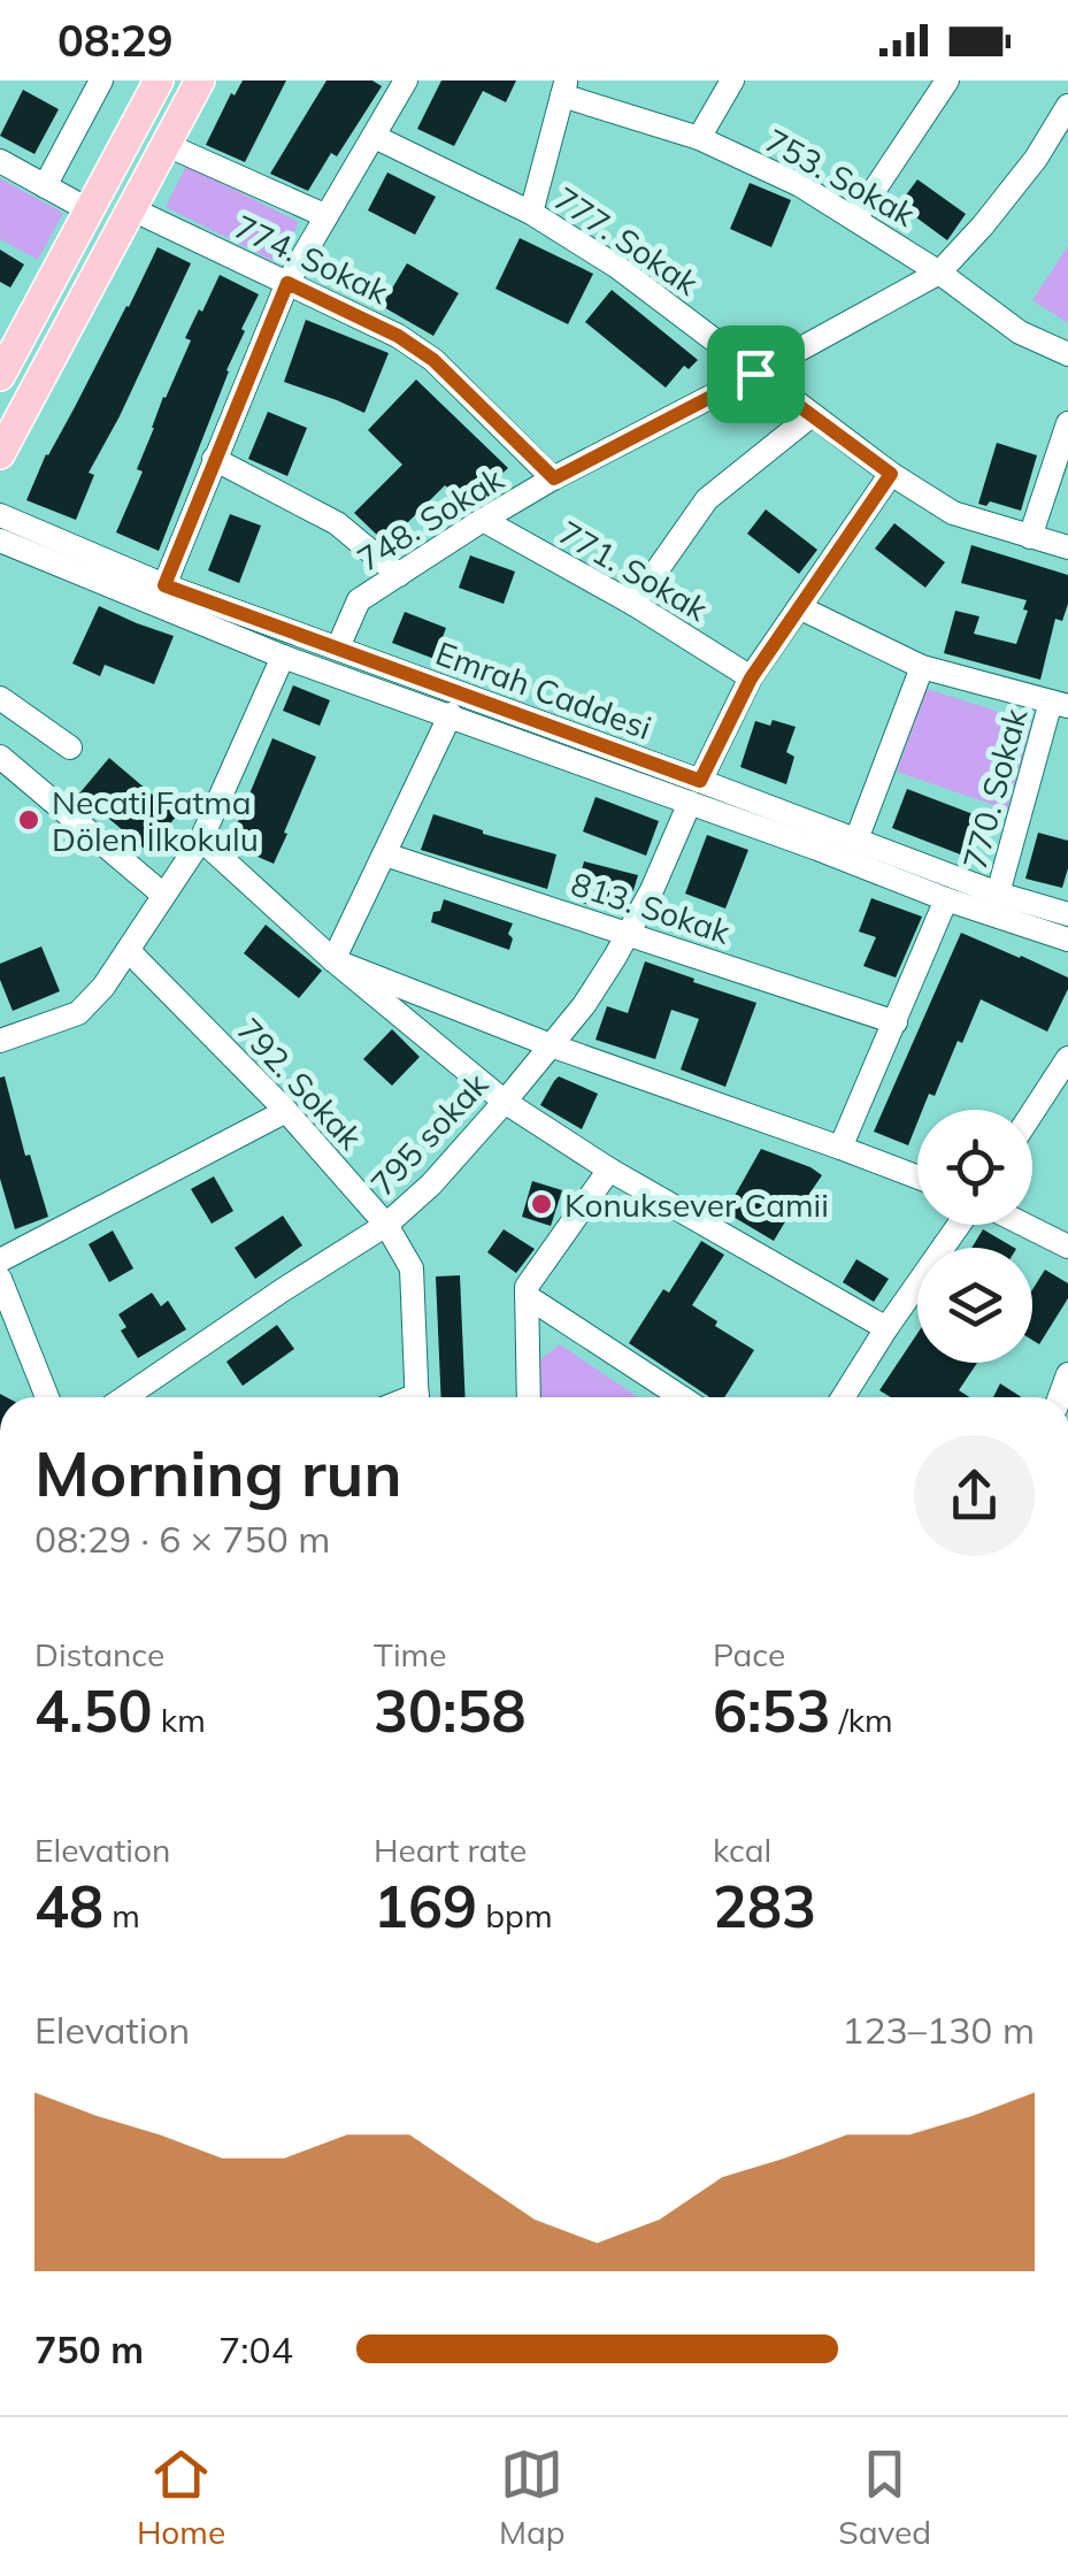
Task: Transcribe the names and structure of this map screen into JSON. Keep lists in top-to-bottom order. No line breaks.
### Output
{"streets":{"street":["753. Sokak","777. Sokak","774. Sokak","748. Sokak","771. Sokak","Emrah Caddesi","770. Sokak","813. Sokak","792. Sokak","795 sokak"]},"crossings":[["753. Sokak","748. Sokak"],["777. Sokak","748. Sokak"],["777. Sokak","795 sokak"],["774. Sokak","748. Sokak"],["748. Sokak","771. Sokak"],["748. Sokak","Emrah Caddesi"],["771. Sokak","795 sokak"],["Emrah Caddesi","770. Sokak"],["Emrah Caddesi","795 sokak"],["813. Sokak","795 sokak"],["792. Sokak","795 sokak"]],"places":["Necati Fatma Dölen İlkokulu","Konuksever Camii"],"page":{"status":"08:29","heading":["Morning run","08:29 · 6 × 750 m"],"stats":[["Distance","4.50 km"],["Time","30:58"],["Pace","6:53 /km"],["Elevation","48 m"],["Heart rate","169 bpm"],["kcal","283"]],"chart":["Elevation","123–130 m"],"list":[{"name":"750 m","note":"7:04"}],"tabs":["Home","Map","Saved"]}}
